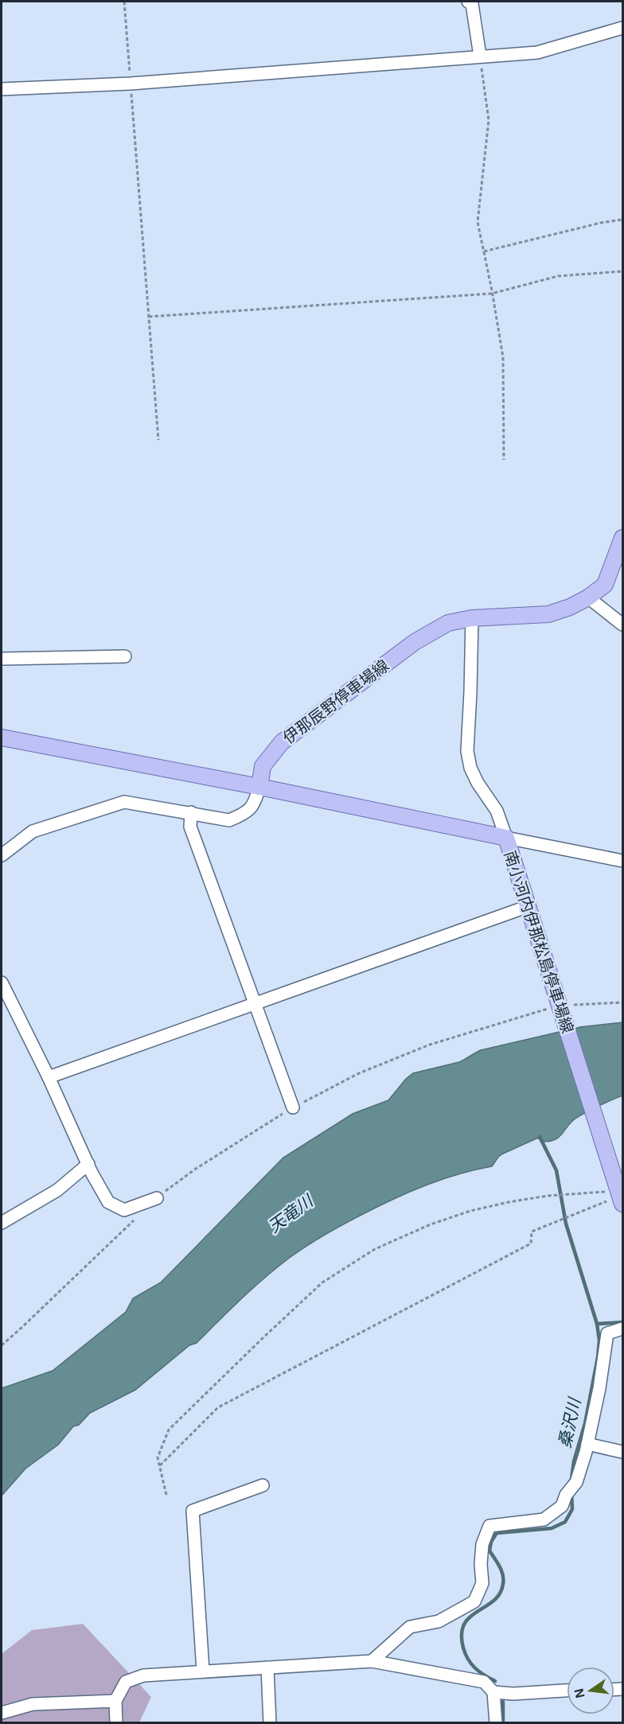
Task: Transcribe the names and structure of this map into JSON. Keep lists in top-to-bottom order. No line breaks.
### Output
{"streets":{"main road":["伊那辰野停車場線","南小河内伊那松島停車場線"]},"crossings":[["伊那辰野停車場線","南小河内伊那松島停車場線"]],"water":["天竜川","桑沢川"],"north":"left"}
